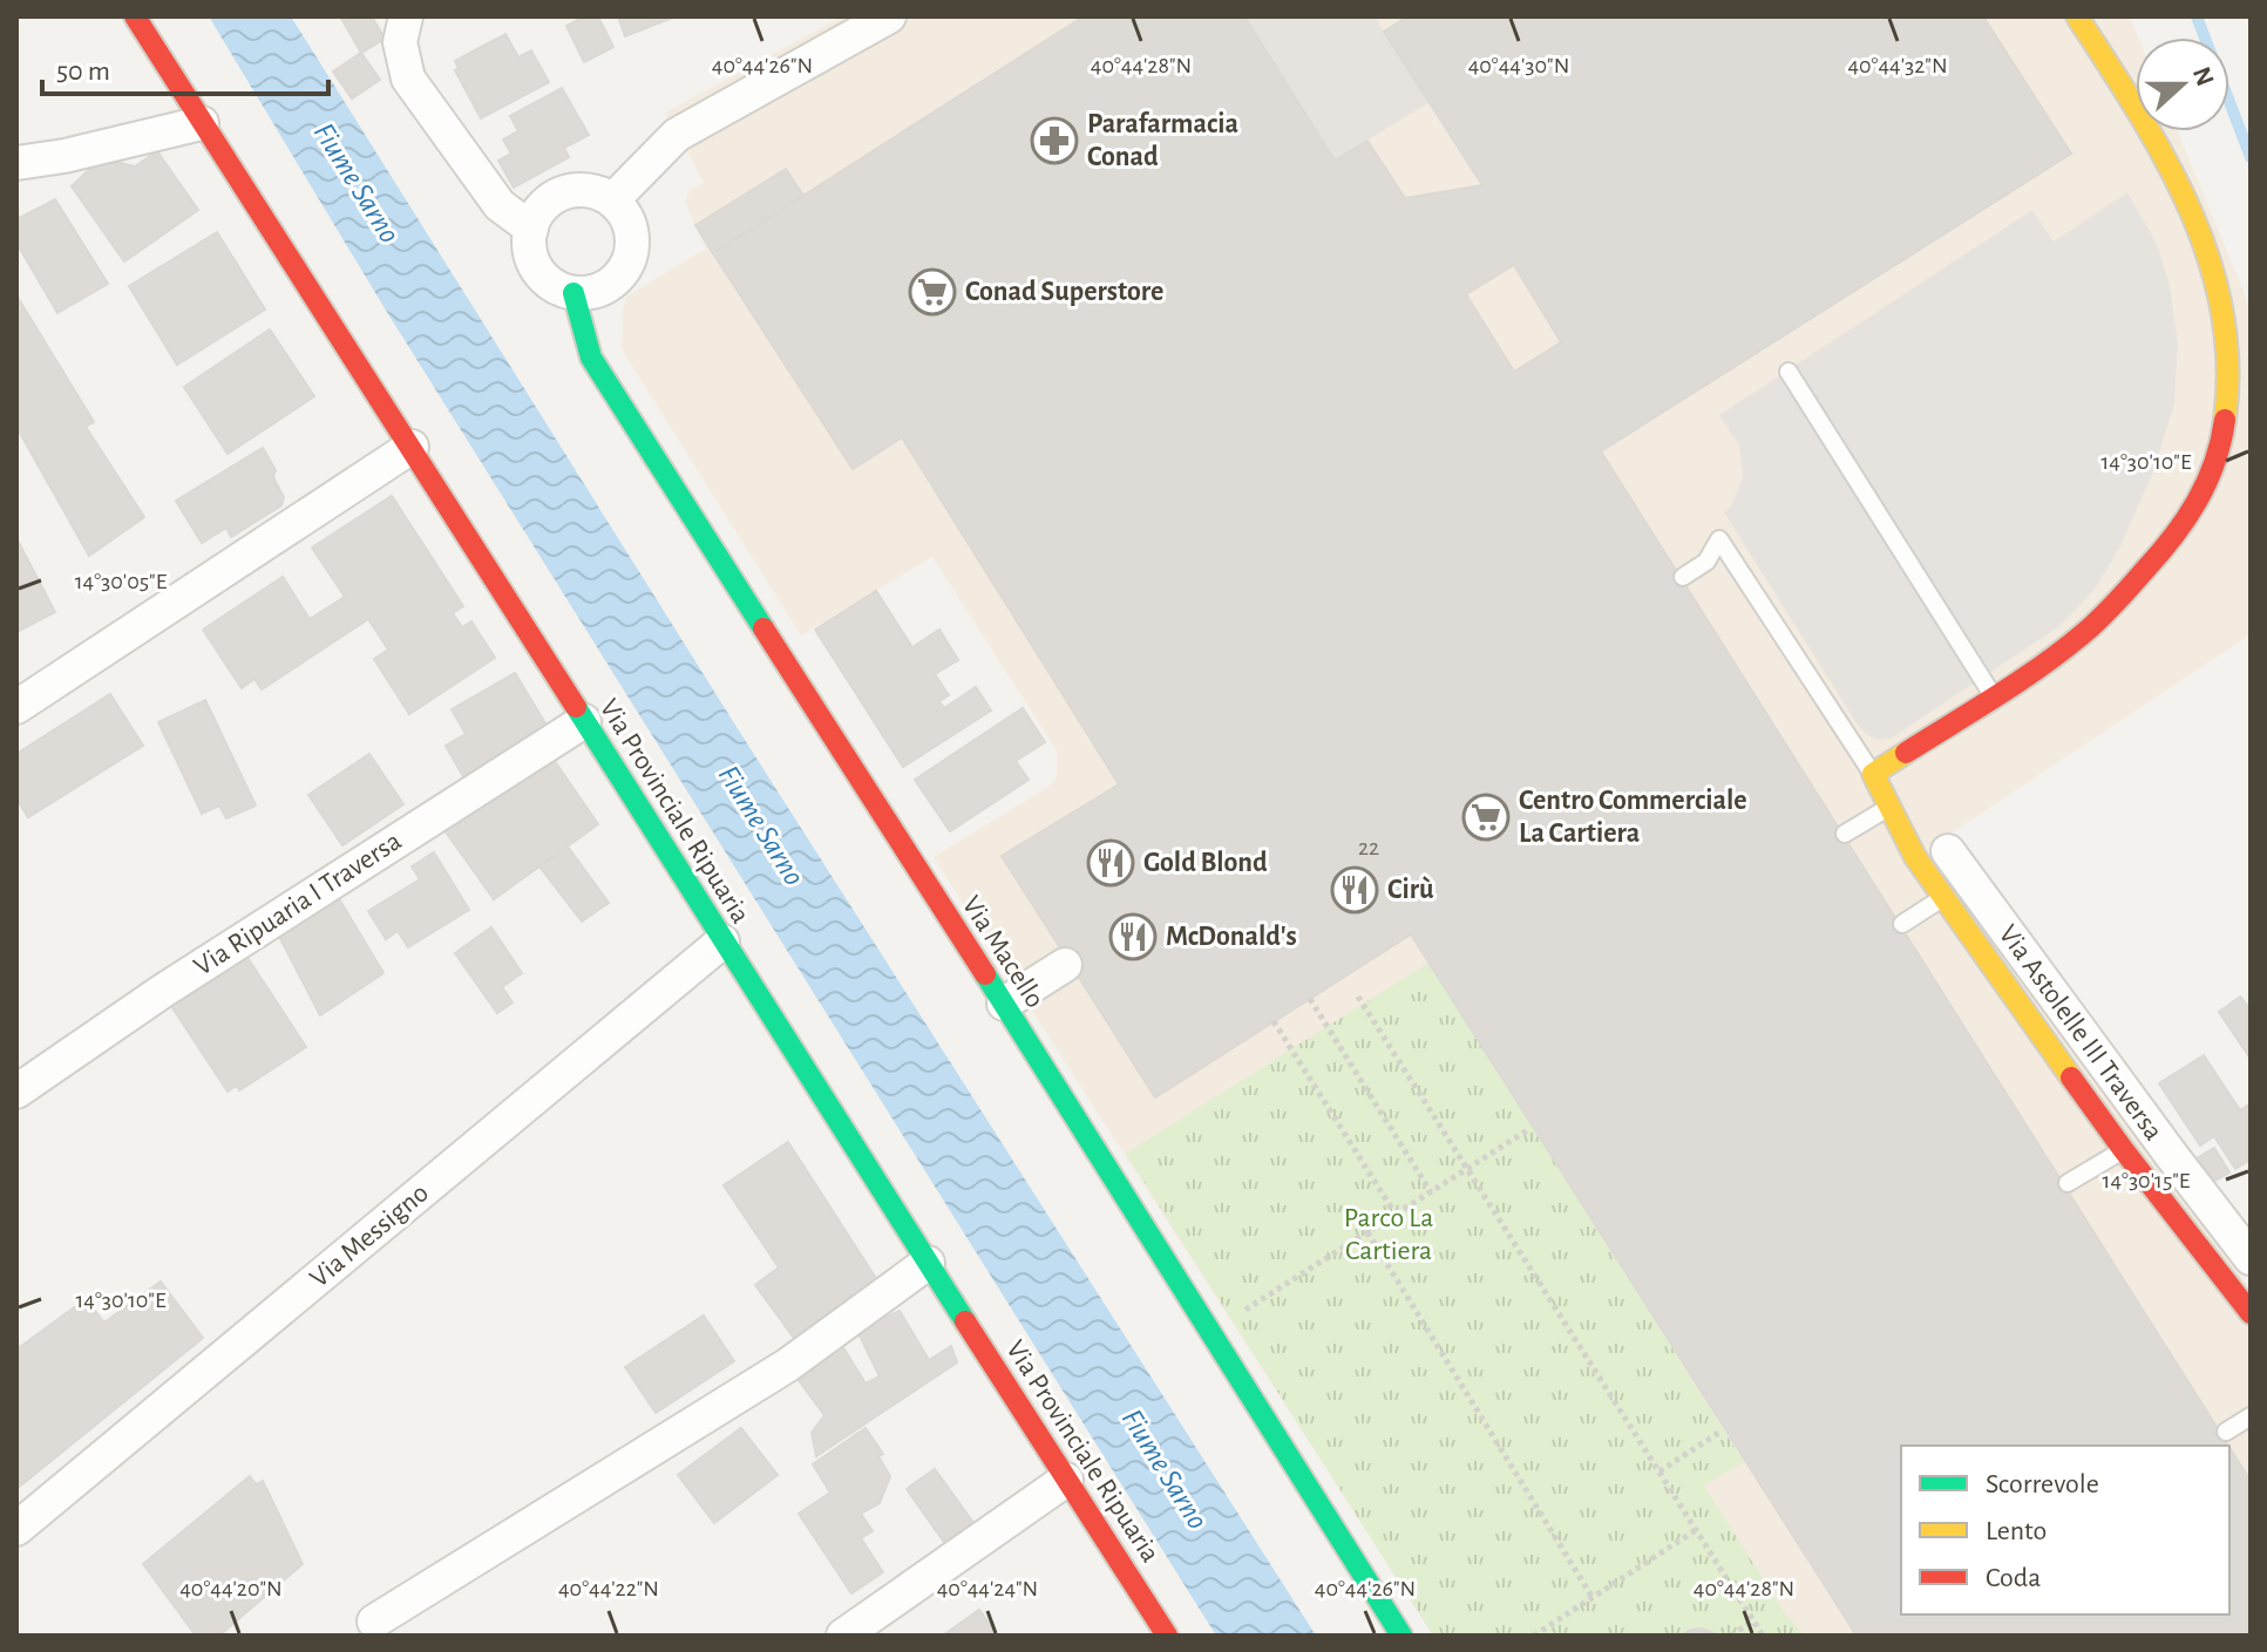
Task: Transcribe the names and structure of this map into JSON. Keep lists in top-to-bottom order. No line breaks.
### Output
{"streets":{"street":["Via Provinciale Ripuaria","Via Ripuaria I Traversa","Via Macello","Via Astolelle III Traversa","Via Messigno"]},"crossings":[["Via Provinciale Ripuaria","Via Ripuaria I Traversa"],["Via Provinciale Ripuaria","Via Messigno"]],"water":["Fiume Sarno"],"parks":["Parco La Cartiera"],"places":{"pharmacy":["Parafarmacia Conad"],"supermarket":["Conad Superstore","Centro Commerciale La Cartiera"],"restaurant":["Gold Blond","Cirù","McDonald's"]},"house_numbers":["22"],"legend":["Scorrevole","Lento","Coda"],"scale_bar":"50 m","north":"right","coordinates":["40°44'32\"N","40°44'26\"N","40°44'28\"N","40°44'30\"N","14°30'10\"E","14°30'05\"E","14°30'15\"E","40°44'20\"N","40°44'22\"N","40°44'24\"N"]}
